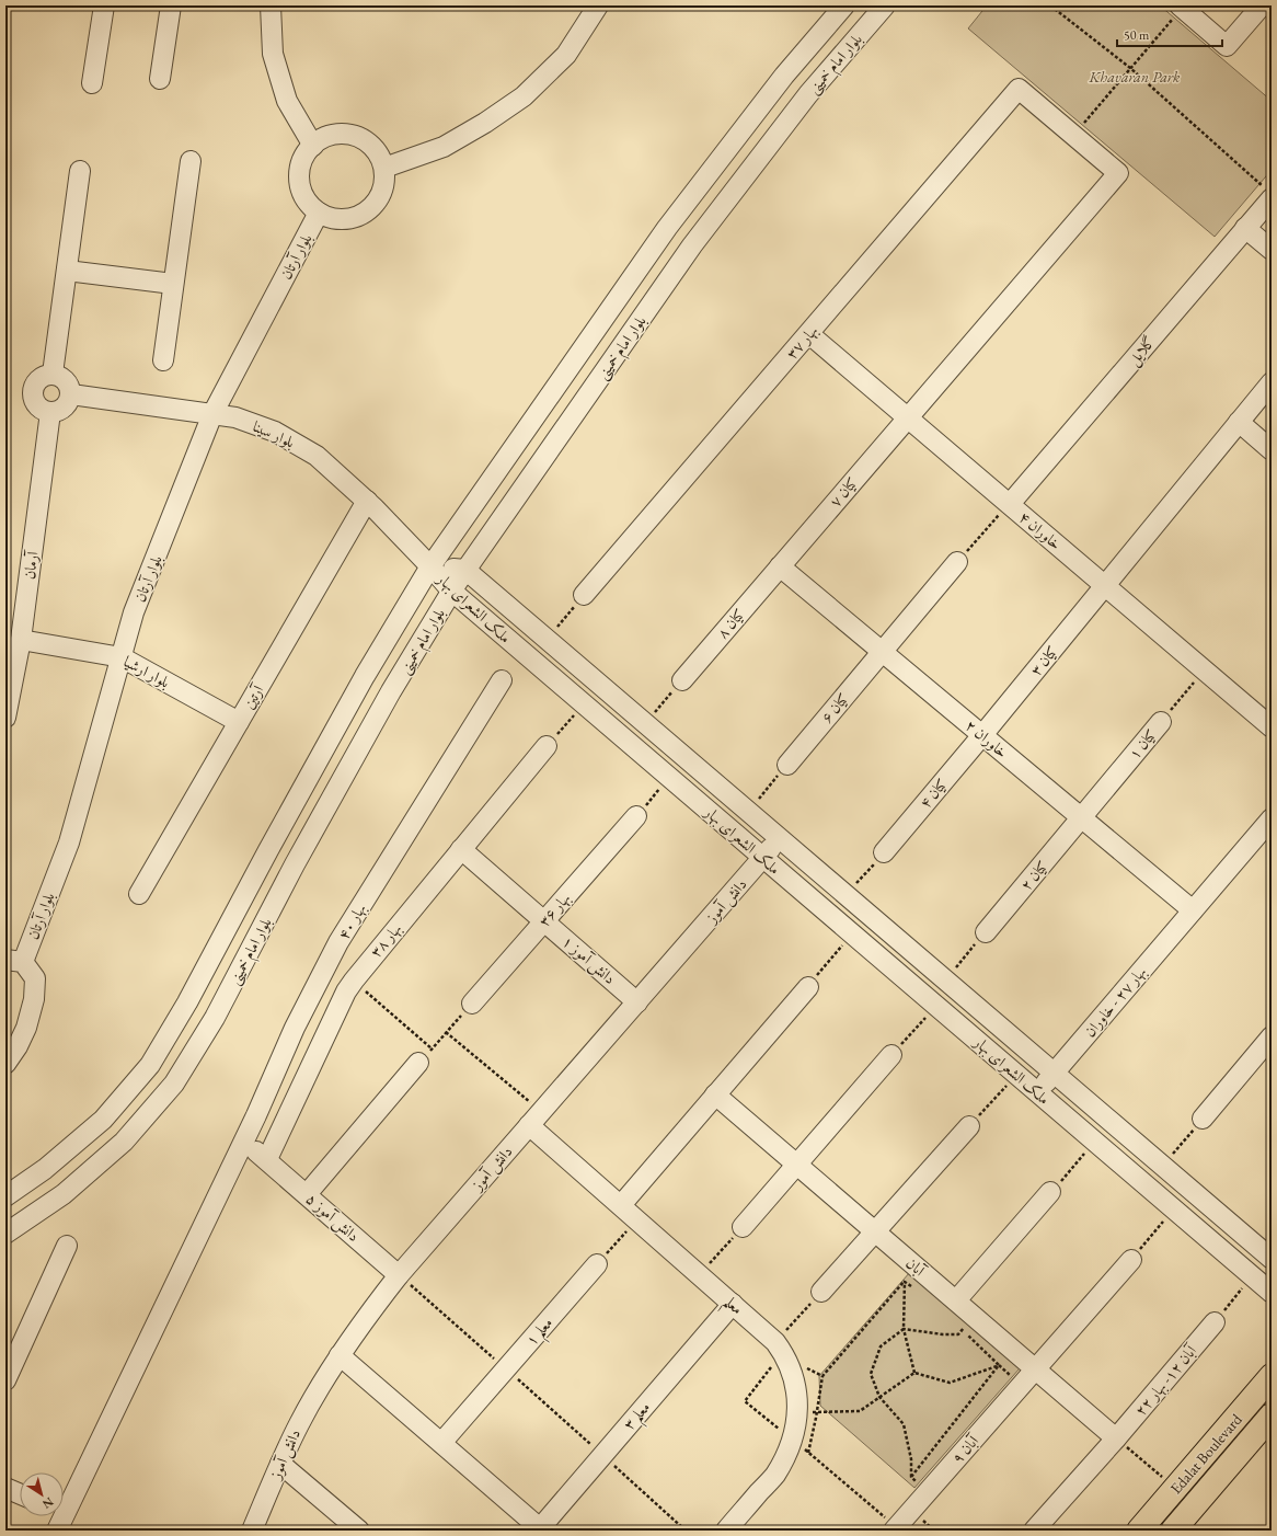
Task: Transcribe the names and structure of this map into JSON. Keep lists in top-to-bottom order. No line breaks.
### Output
{"streets":{"main road":["Edalat Boulevard"],"street":["بلوار امام خمینی","بلوار آرتان","بهار ۳۷","گلایل","بلوار سینا","کیان ۷","خاوران ۴","آرمان","ملک الشعرای بهار","کیان ۸","کیان ۳","بلوار ارشیا","آرتین","کیان ۶","خاوران ۲","کیان ۱","کیان ۴","کیان ۲","دانش آموز","بهار ۳۶","بهار ۴۰","بهار ۳۸","دانش آموز ۱","بهار ۲۷ - خاوران","دانش آموز ۵","آبان","معلم","معلم ۱","آبان ۱۲- بهار ۲۲","معلم ۳","آبان ۹"]},"crossings":[["بلوار امام خمینی","بلوار سینا"],["بلوار امام خمینی","ملک الشعرای بهار"],["بلوار آرتان","بلوار سینا"],["بلوار آرتان","بلوار ارشیا"],["بهار ۳۷","کیان ۷"],["بهار ۳۷","خاوران ۴"],["گلایل","خاوران ۴"],["بلوار سینا","آرمان"],["بلوار سینا","ملک الشعرای بهار"],["بلوار سینا","آرتین"],["کیان ۷","خاوران ۴"],["کیان ۷","کیان ۸"],["کیان ۷","خاوران ۲"],["خاوران ۴","کیان ۳"],["خاوران ۴","کیان ۱"],["آرمان","بلوار ارشیا"],["ملک الشعرای بهار","دانش آموز"],["ملک الشعرای بهار","بهار ۲۷ - خاوران"],["کیان ۸","خاوران ۲"],["کیان ۳","خاوران ۲"],["کیان ۳","کیان ۴"],["بلوار ارشیا","آرتین"],["کیان ۶","خاوران ۲"],["خاوران ۲","کیان ۱"],["خاوران ۲","کیان ۴"],["خاوران ۲","کیان ۲"],["خاوران ۲","بهار ۲۷ - خاوران"],["کیان ۱","کیان ۲"],["دانش آموز","دانش آموز ۱"],["دانش آموز","دانش آموز ۵"],["دانش آموز","معلم"],["بهار ۳۶","دانش آموز ۱"],["بهار ۴۰","دانش آموز ۵"],["بهار ۳۸","دانش آموز ۱"],["بهار ۳۸","دانش آموز ۵"],["آبان","آبان ۱۲- بهار ۲۲"],["آبان","آبان ۹"],["معلم","معلم ۳"],["معلم ۱","معلم ۳"]],"parks":["Khavaran Park"],"scale_bar":"50 m","north":"bottom right"}
